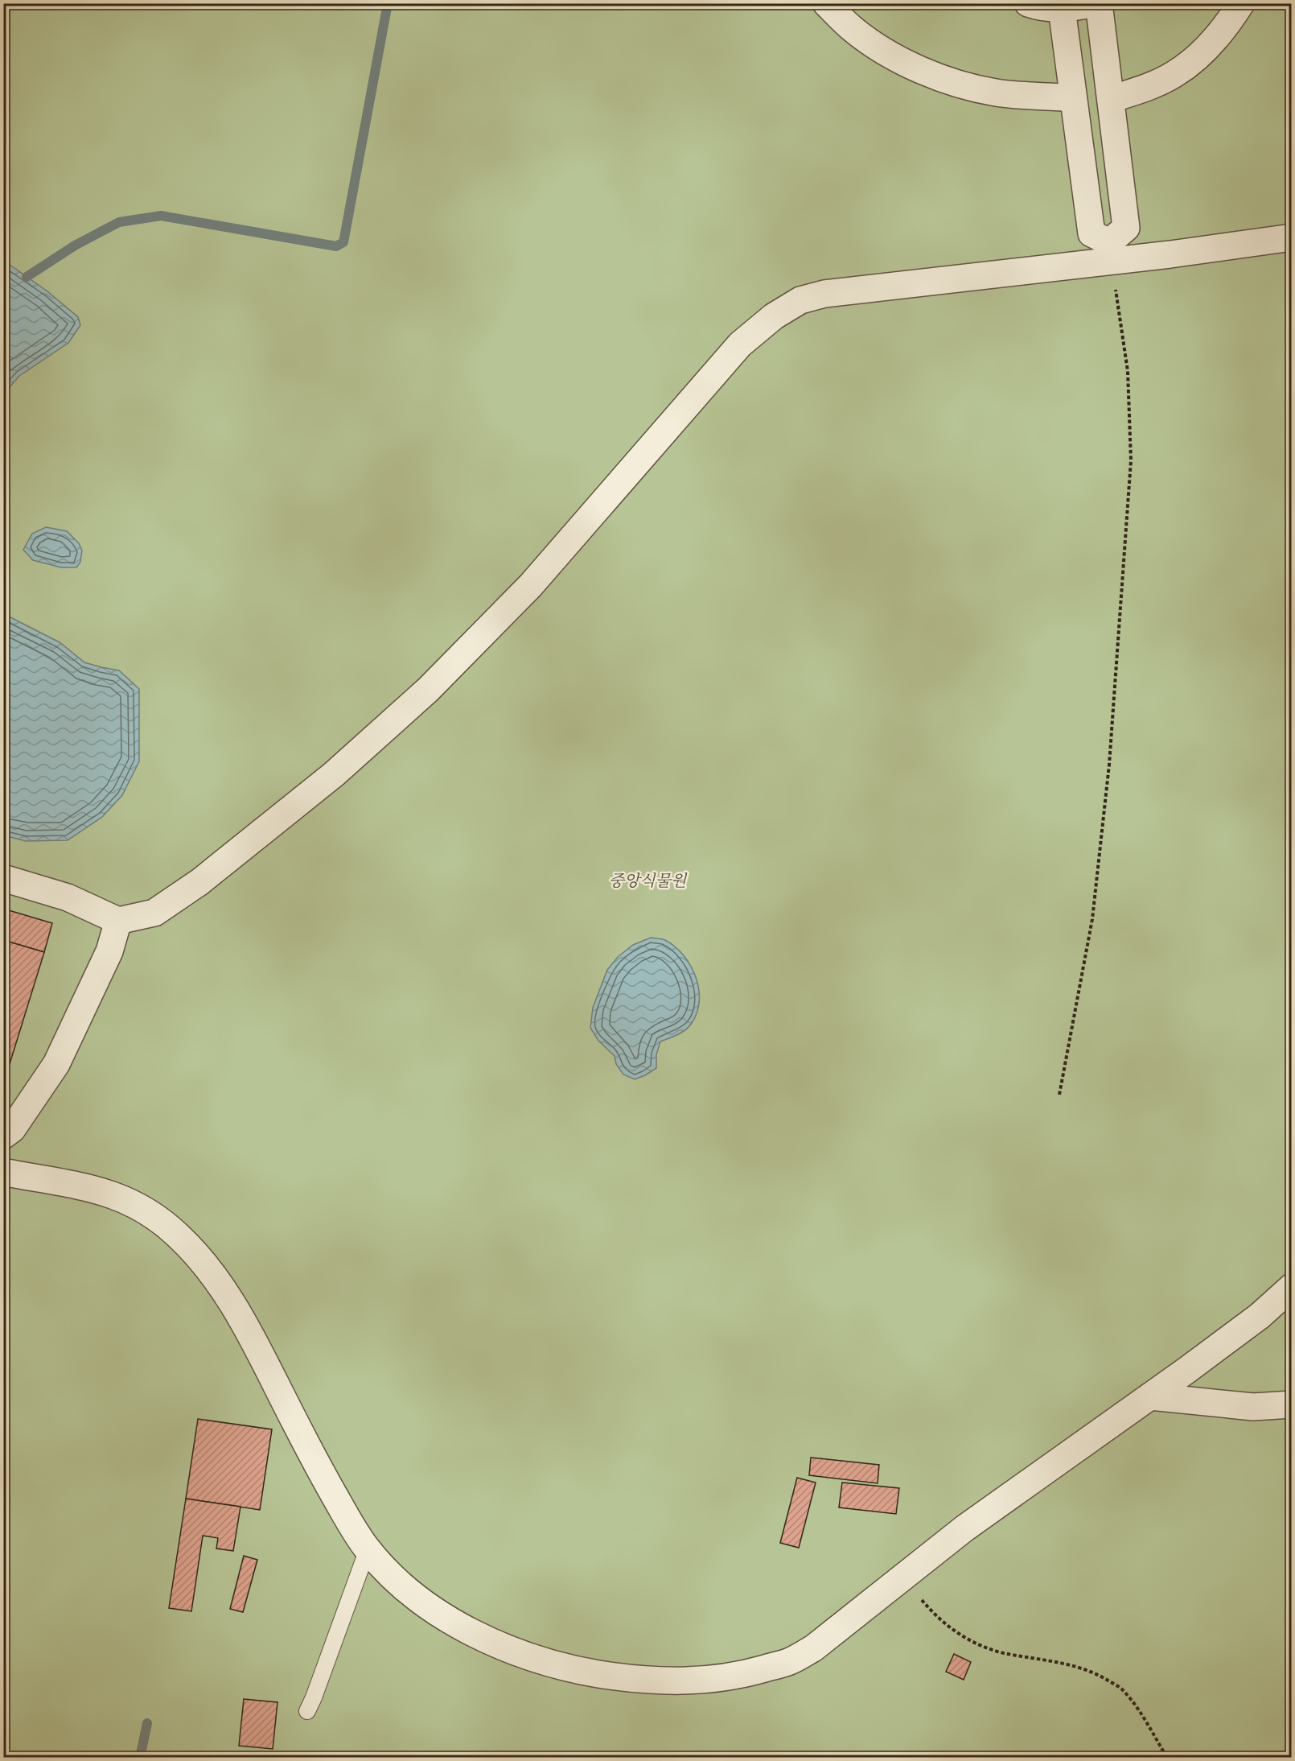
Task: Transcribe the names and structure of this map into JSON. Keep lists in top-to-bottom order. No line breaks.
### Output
{"parks":["중앙식물원"]}
